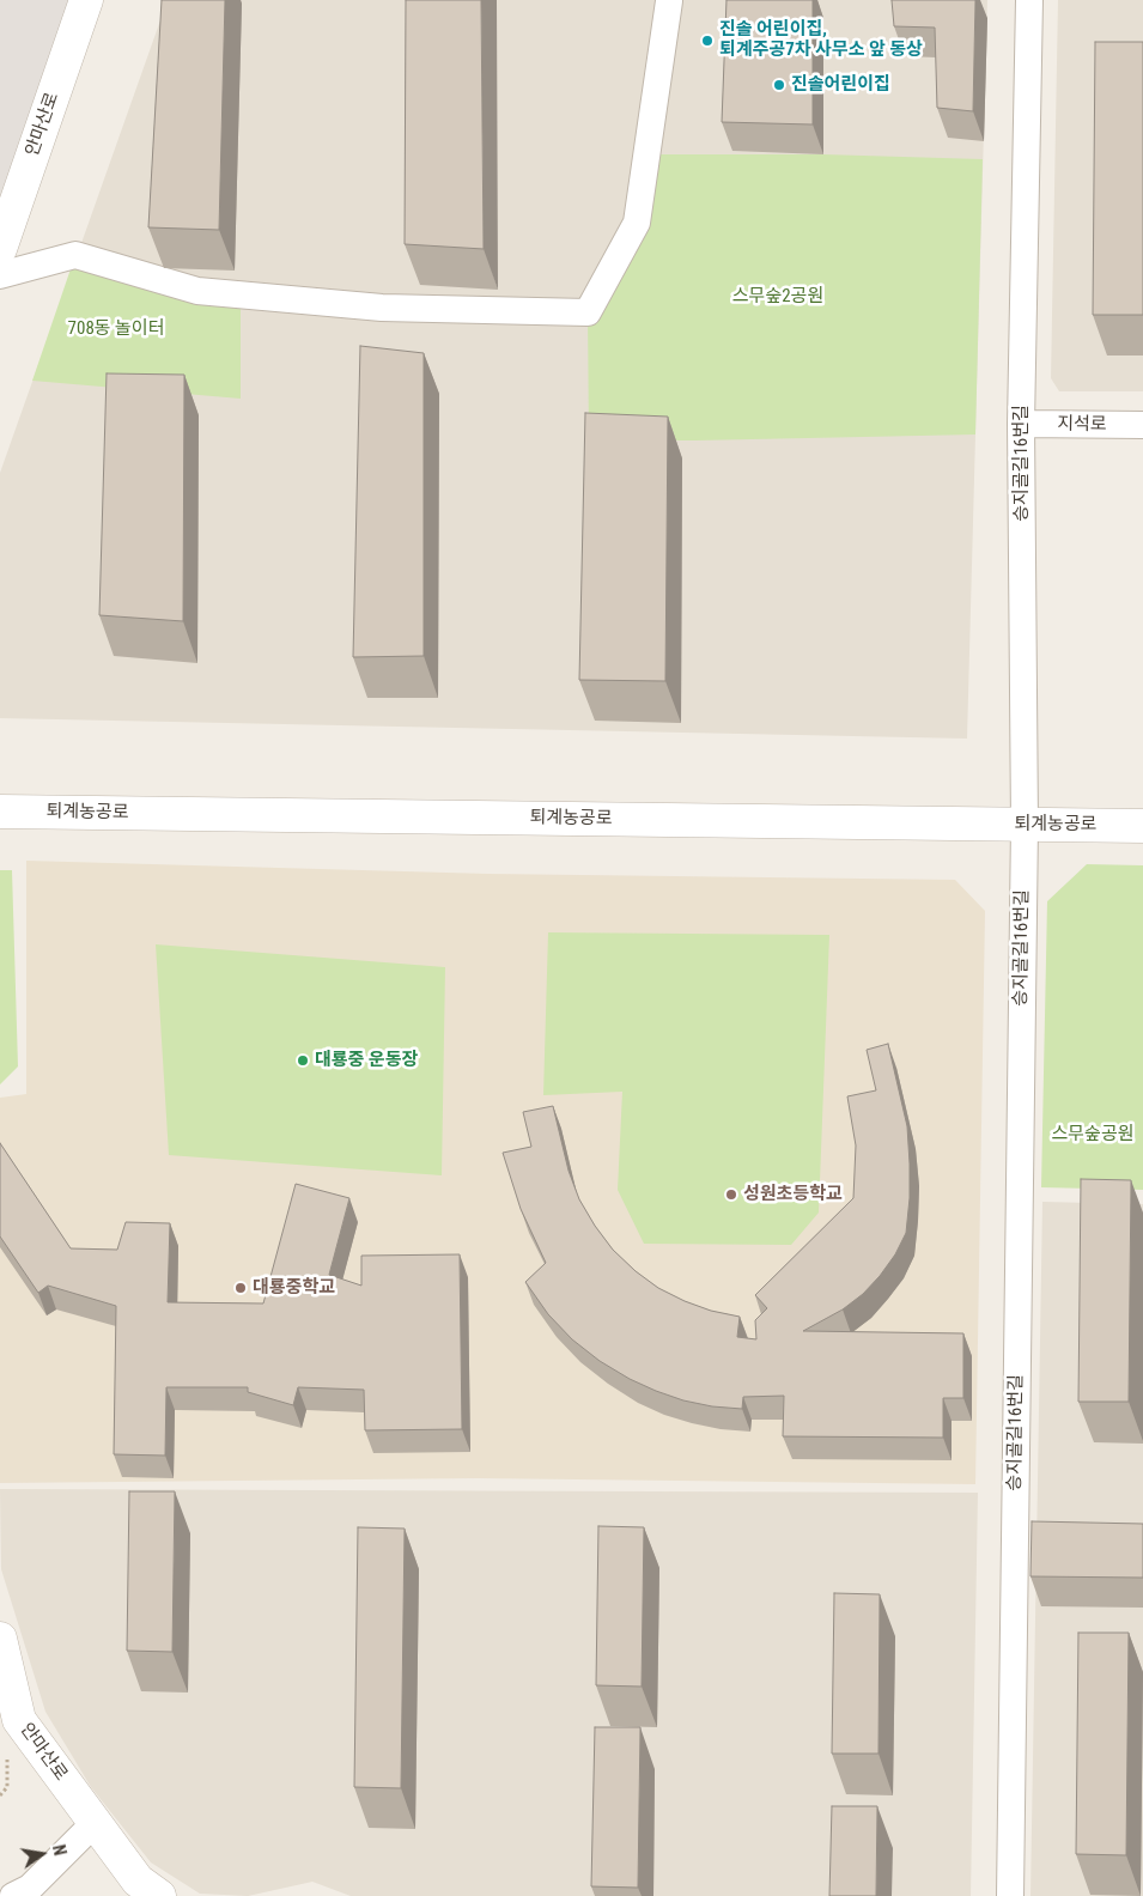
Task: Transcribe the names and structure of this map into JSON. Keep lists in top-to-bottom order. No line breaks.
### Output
{"streets":{"street":["안마산로","지석로","승지골길16번길","퇴계농공로"]},"crossings":[["지석로","승지골길16번길"],["승지골길16번길","퇴계농공로"]],"parks":["스무숲2공원","708동 놀이터","스무숲공원"],"places":["진솔 어린이집, 퇴계주공7차 사무소 앞 동상","진솔어린이집","대룡중 운동장","성원초등학교","대룡중학교"],"north":"right"}
